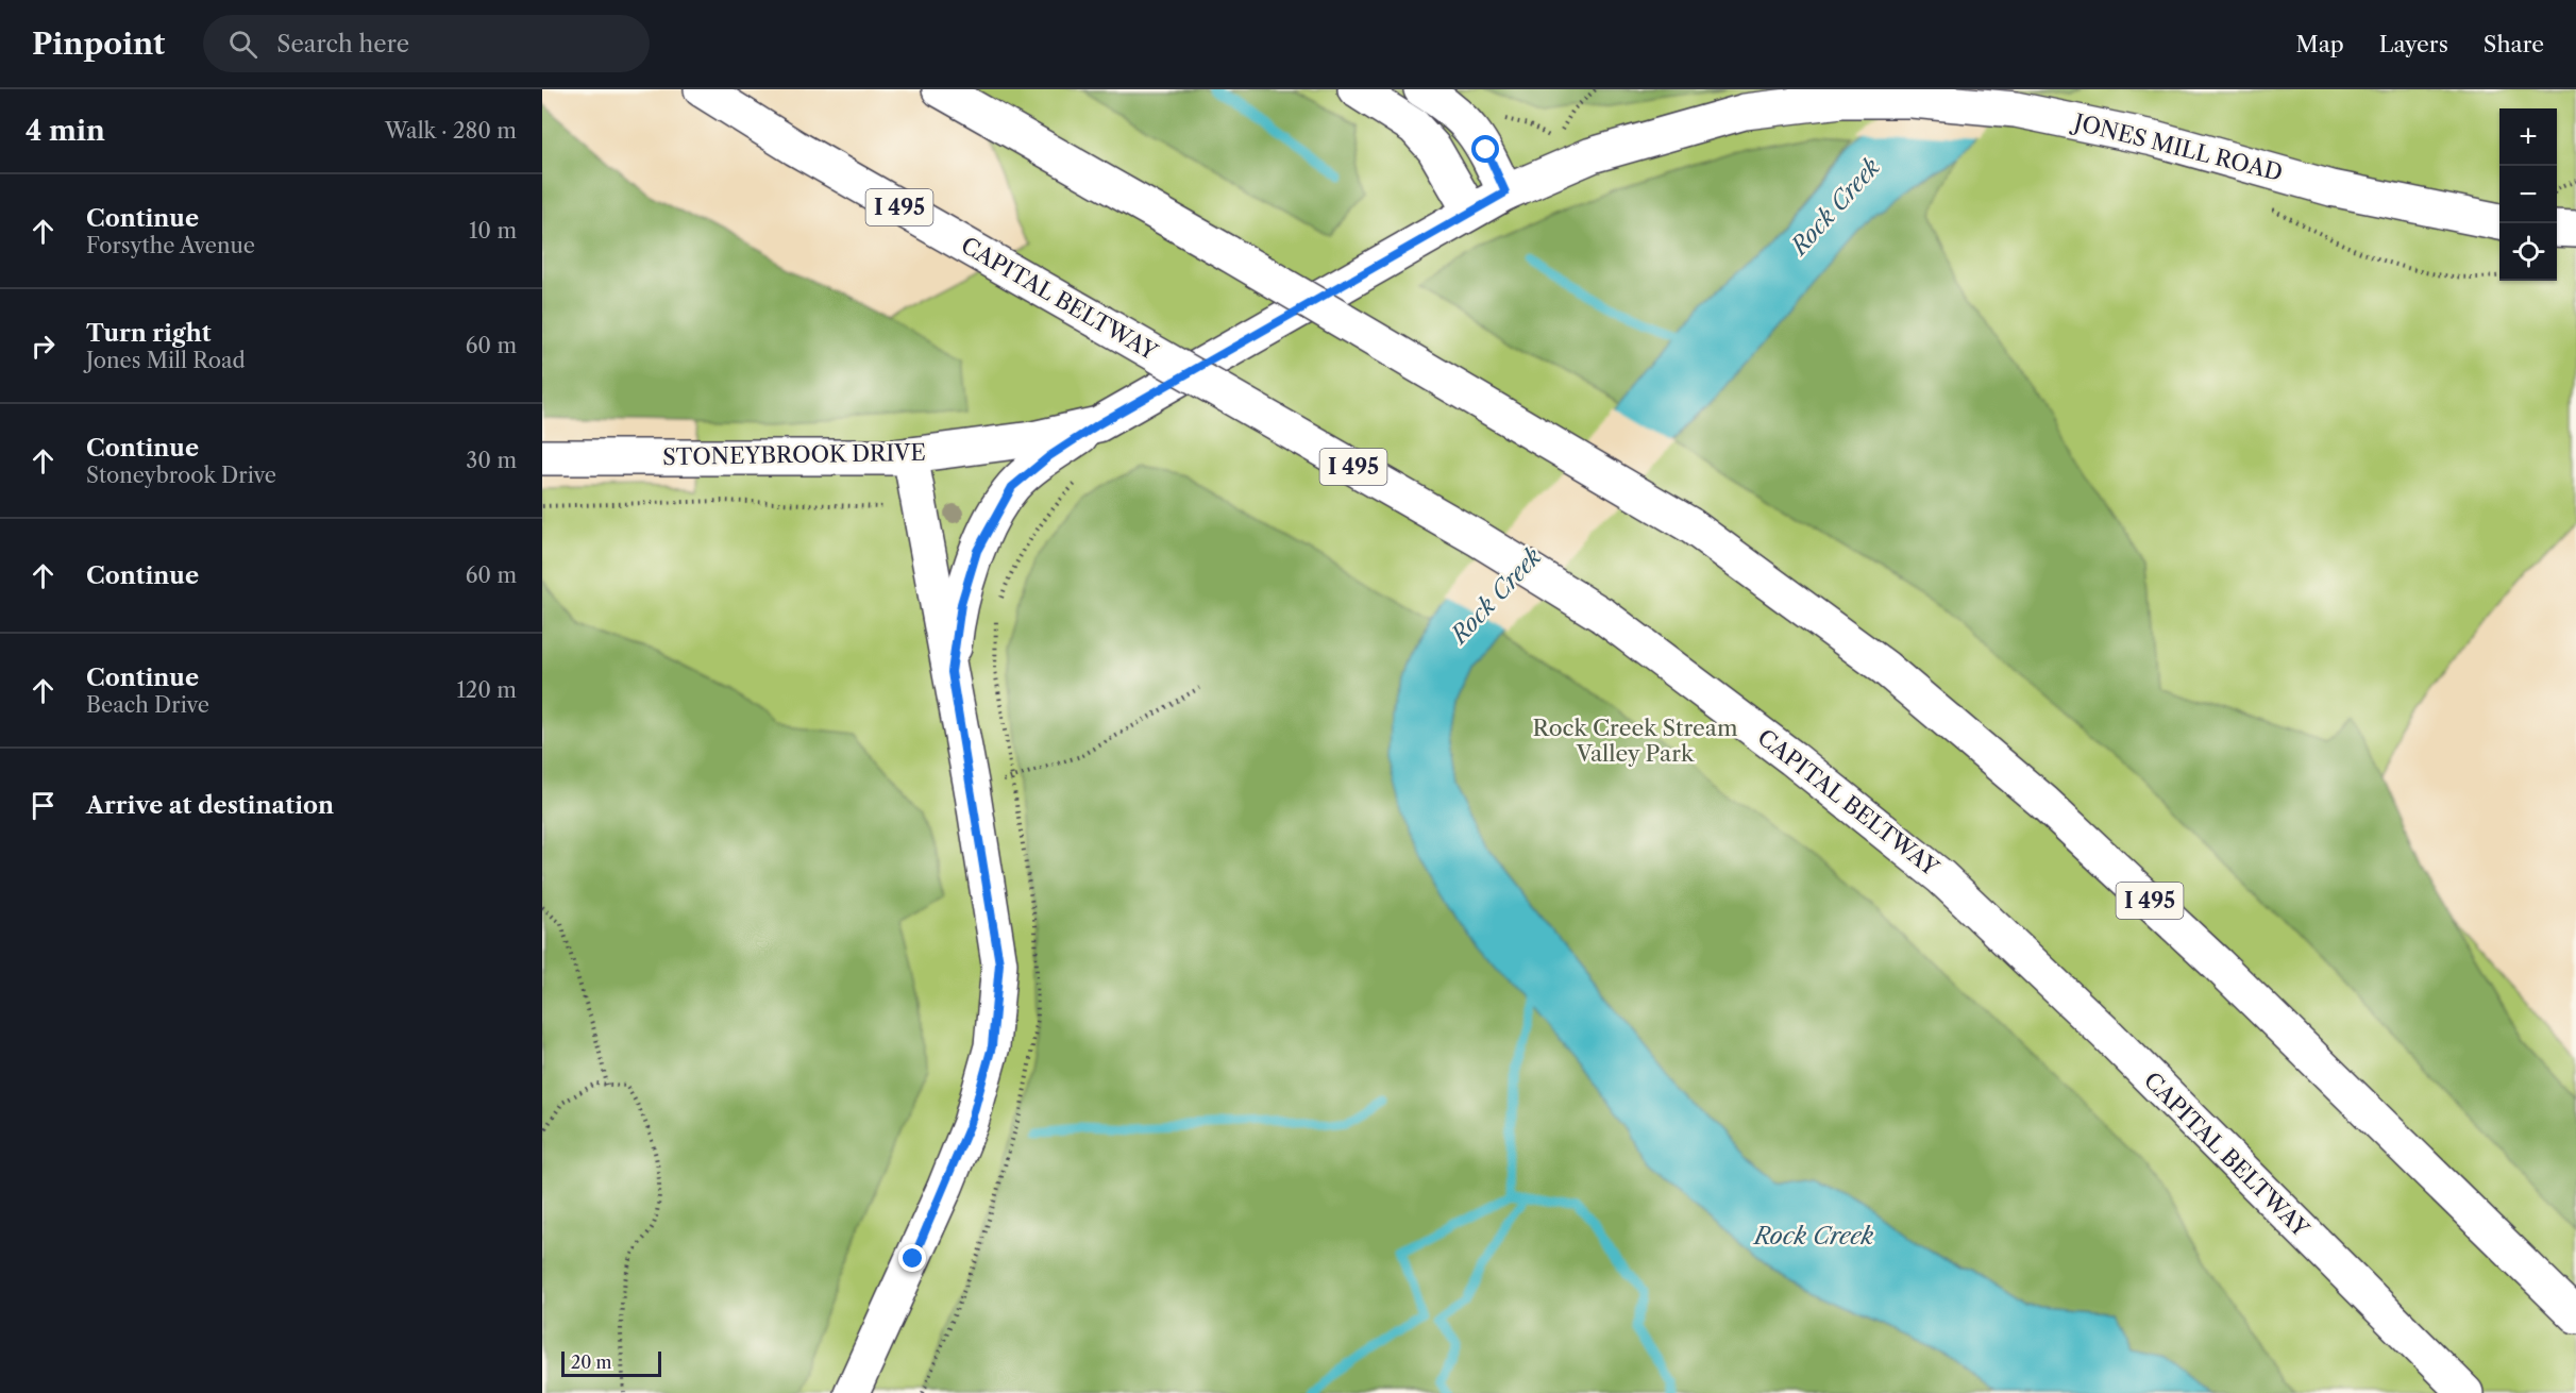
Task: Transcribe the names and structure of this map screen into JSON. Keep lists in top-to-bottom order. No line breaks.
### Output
{"streets":{"main road":["JONES MILL ROAD","I 495","CAPITAL BELTWAY","STONEYBROOK DRIVE"]},"crossings":[["JONES MILL ROAD","STONEYBROOK DRIVE"]],"water":["Rock Creek"],"parks":["Rock Creek Stream Valley Park"],"scale_bar":"20 m","page":{"header":"Pinpoint","search":"Search here","nav":["Map","Layers","Share"],"heading":["4 min","Walk · 280 m"],"map_buttons":["+","−"],"list":[["Continue","Forsythe Avenue","10 m"],["Turn right","Jones Mill Road","60 m"],["Continue","Stoneybrook Drive","30 m"],["Continue","60 m"],["Continue","Beach Drive","120 m"],"Arrive at destination"],"scale":"20 m"}}
